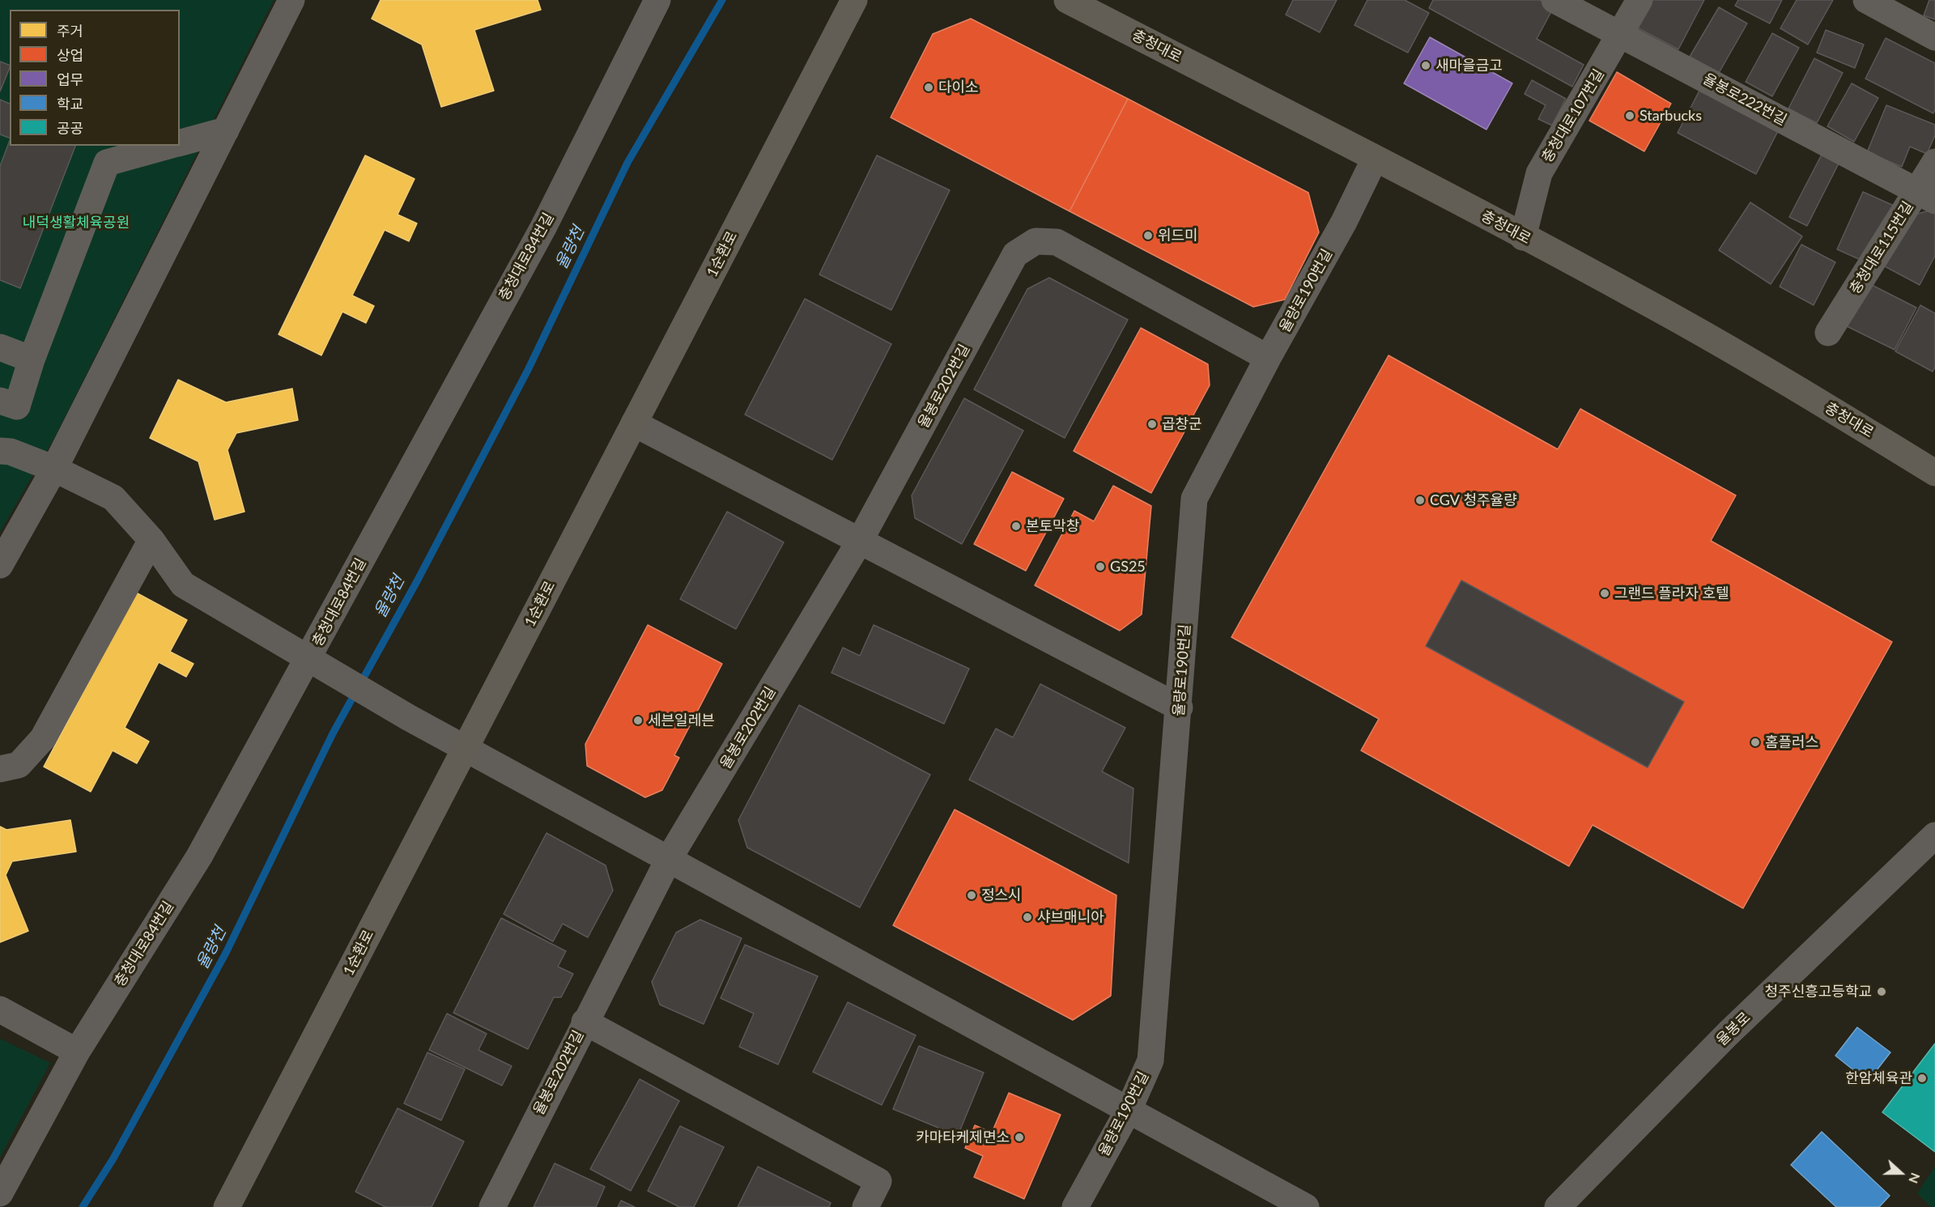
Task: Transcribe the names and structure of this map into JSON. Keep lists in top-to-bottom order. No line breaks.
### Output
{"streets":{"main road":["충청대로","1순환로"],"street":["율봉로222번길","충청대로107번길","충청대로115번길","충청대로84번길","율량로190번길","율봉로202번길","율봉로"]},"crossings":[["충청대로","충청대로107번길"],["충청대로","율량로190번길"],["율봉로222번길","충청대로107번길"],["율봉로222번길","충청대로115번길"],["율량로190번길","율봉로202번길"]],"water":["율량천"],"parks":["내덕생활체육공원"],"places":["새마을금고","다이소","Starbucks","위드미","곱창군","CGV 청주율량","본토막창","GS25","그랜드 플라자 호텔","세븐일레븐","홈플러스","정스시","샤브매니아","청주신흥고등학교","한암체육관","카마타케제면소"],"legend":["주거","상업","업무","학교","공공"],"north":"right"}
